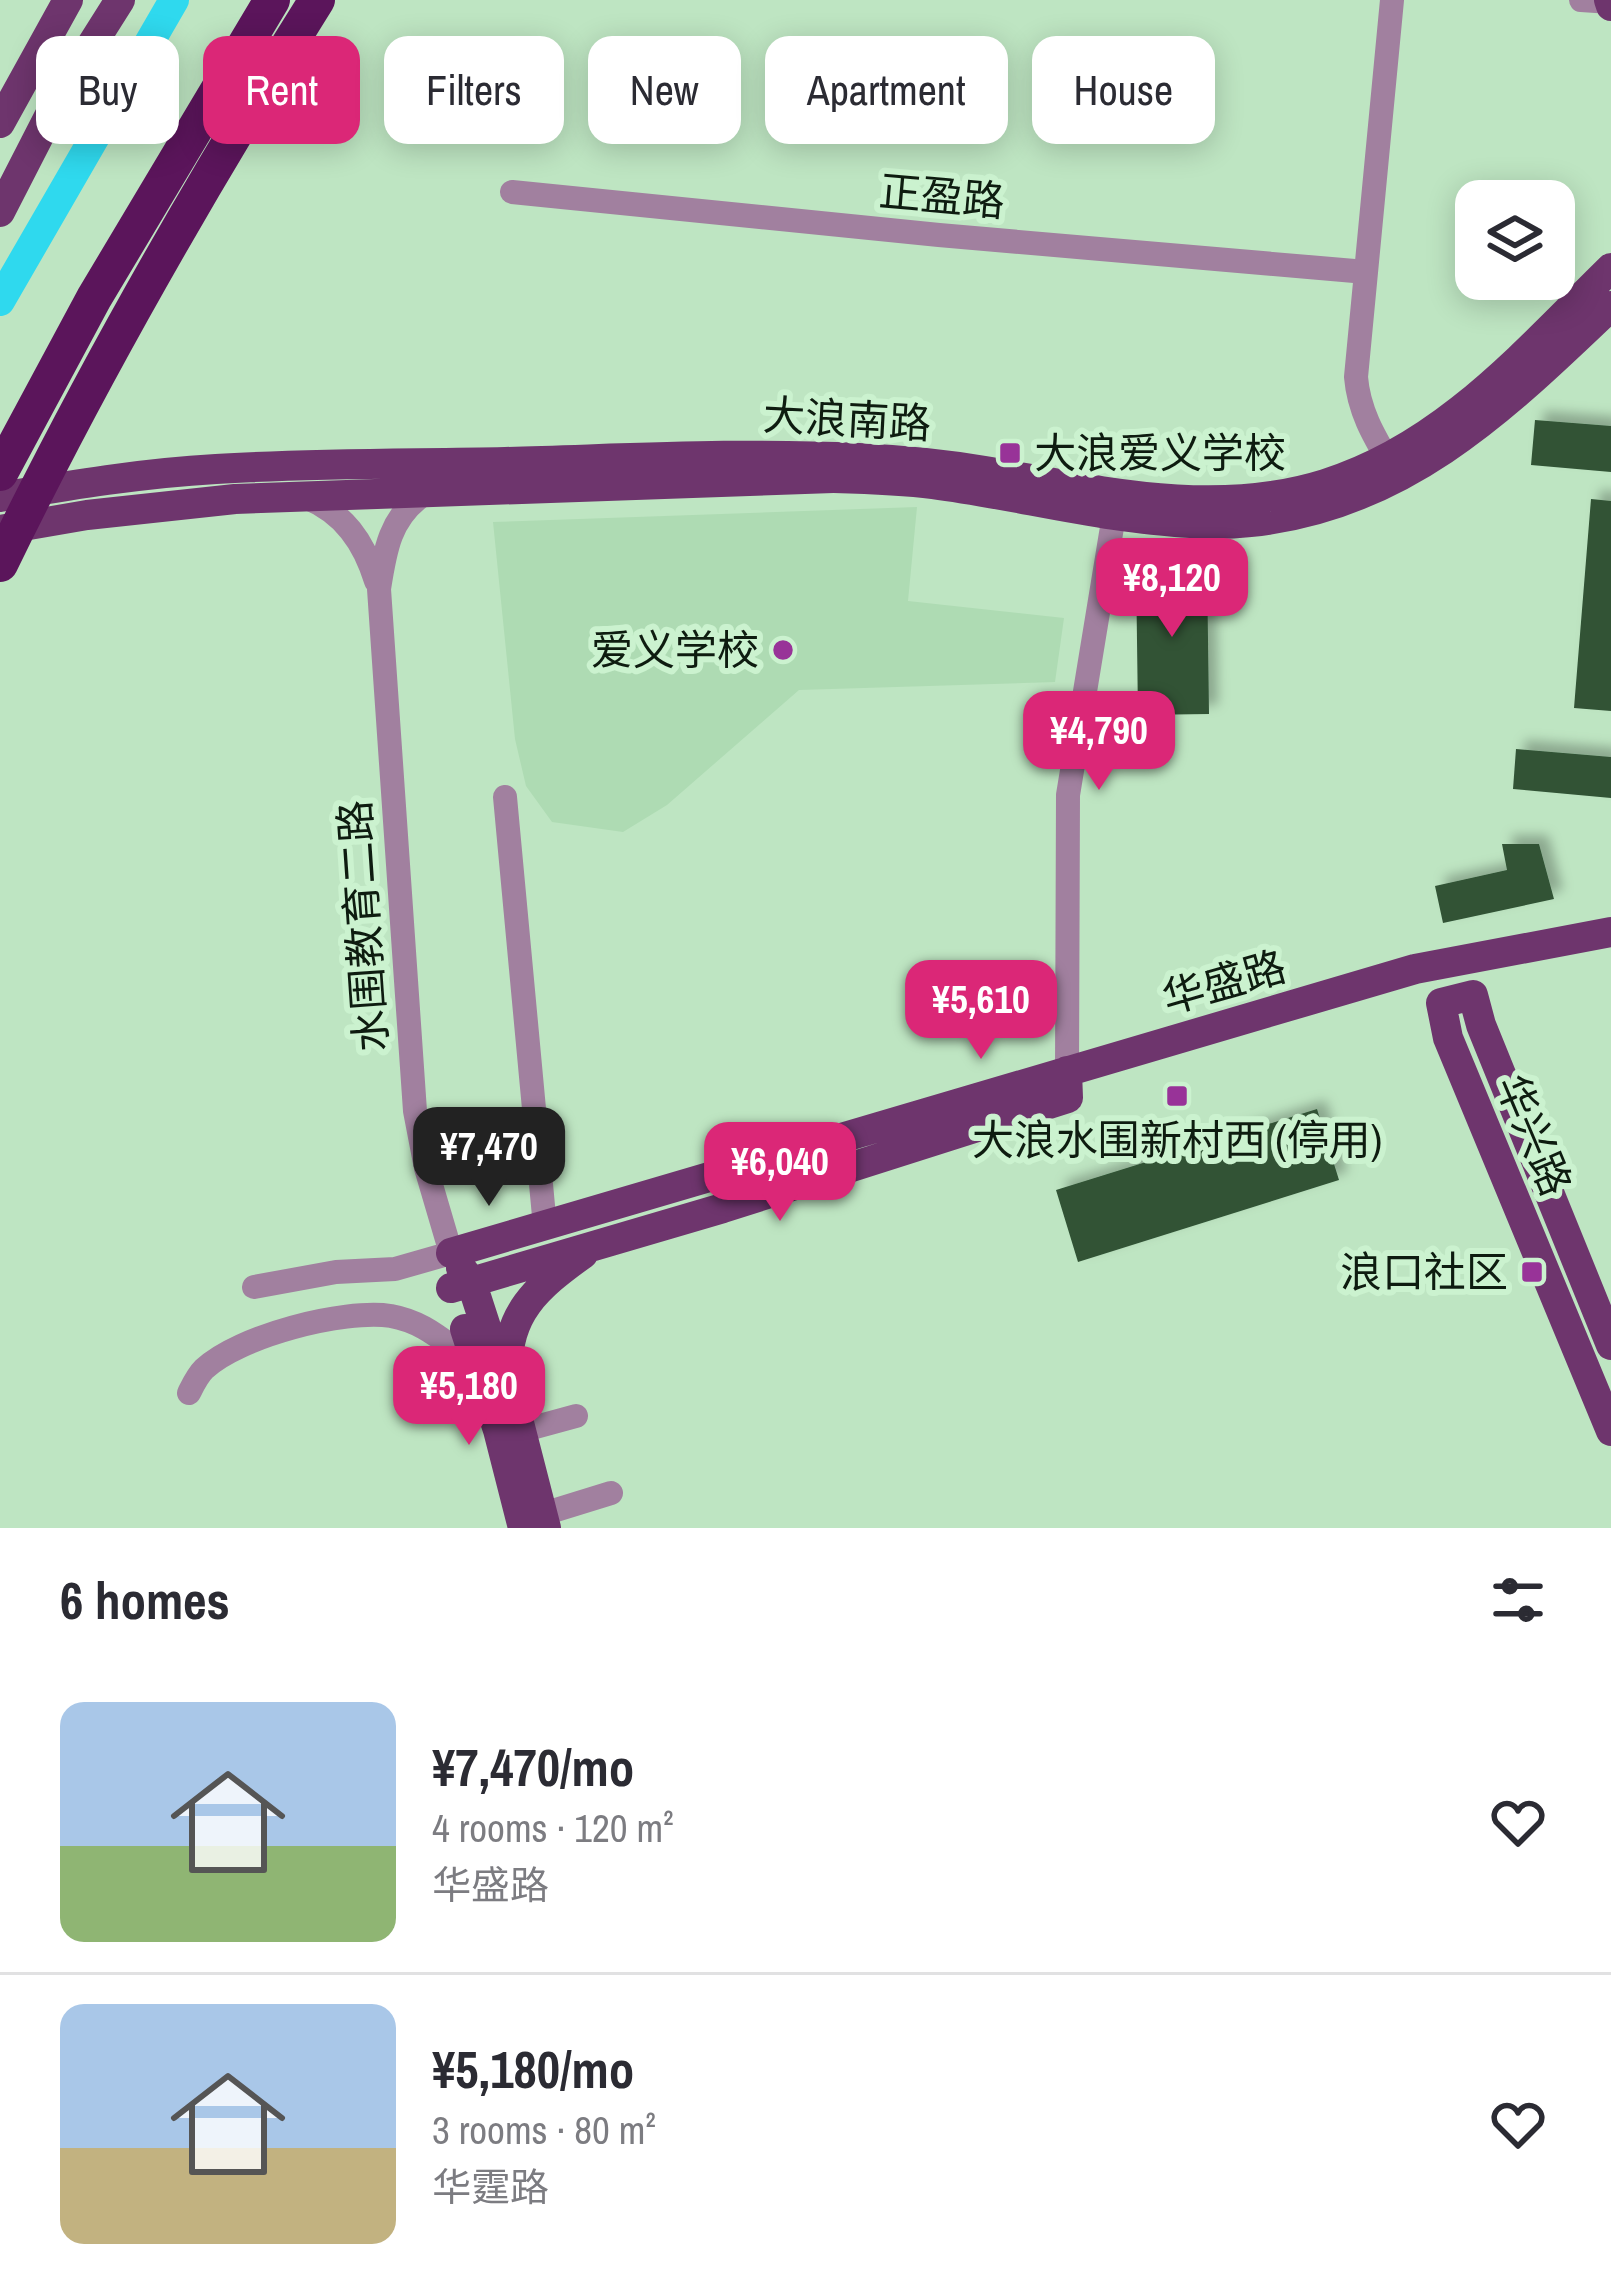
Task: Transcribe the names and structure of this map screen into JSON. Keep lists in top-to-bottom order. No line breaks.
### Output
{"streets":{"main road":["大浪南路","华盛路","华兴路"],"street":["正盈路","水围教育二路"]},"crossings":[["水围教育二路","华盛路"]],"places":{"transit":["大浪爱义学校","大浪水围新村西 (停用)","浪口社区"],"other":["爱义学校"]},"page":{"chip":["Buy","Rent","Filters","New","Apartment","House"],"price":["¥8,120","¥4,790","¥5,610","¥7,470","¥6,040","¥5,180"],"heading":"6 homes","list":[{"name":"¥7,470/mo","note":"4 rooms · 120 m² · 华盛路"},{"name":"¥5,180/mo","note":"3 rooms · 80 m² · 华霆路"}]}}
